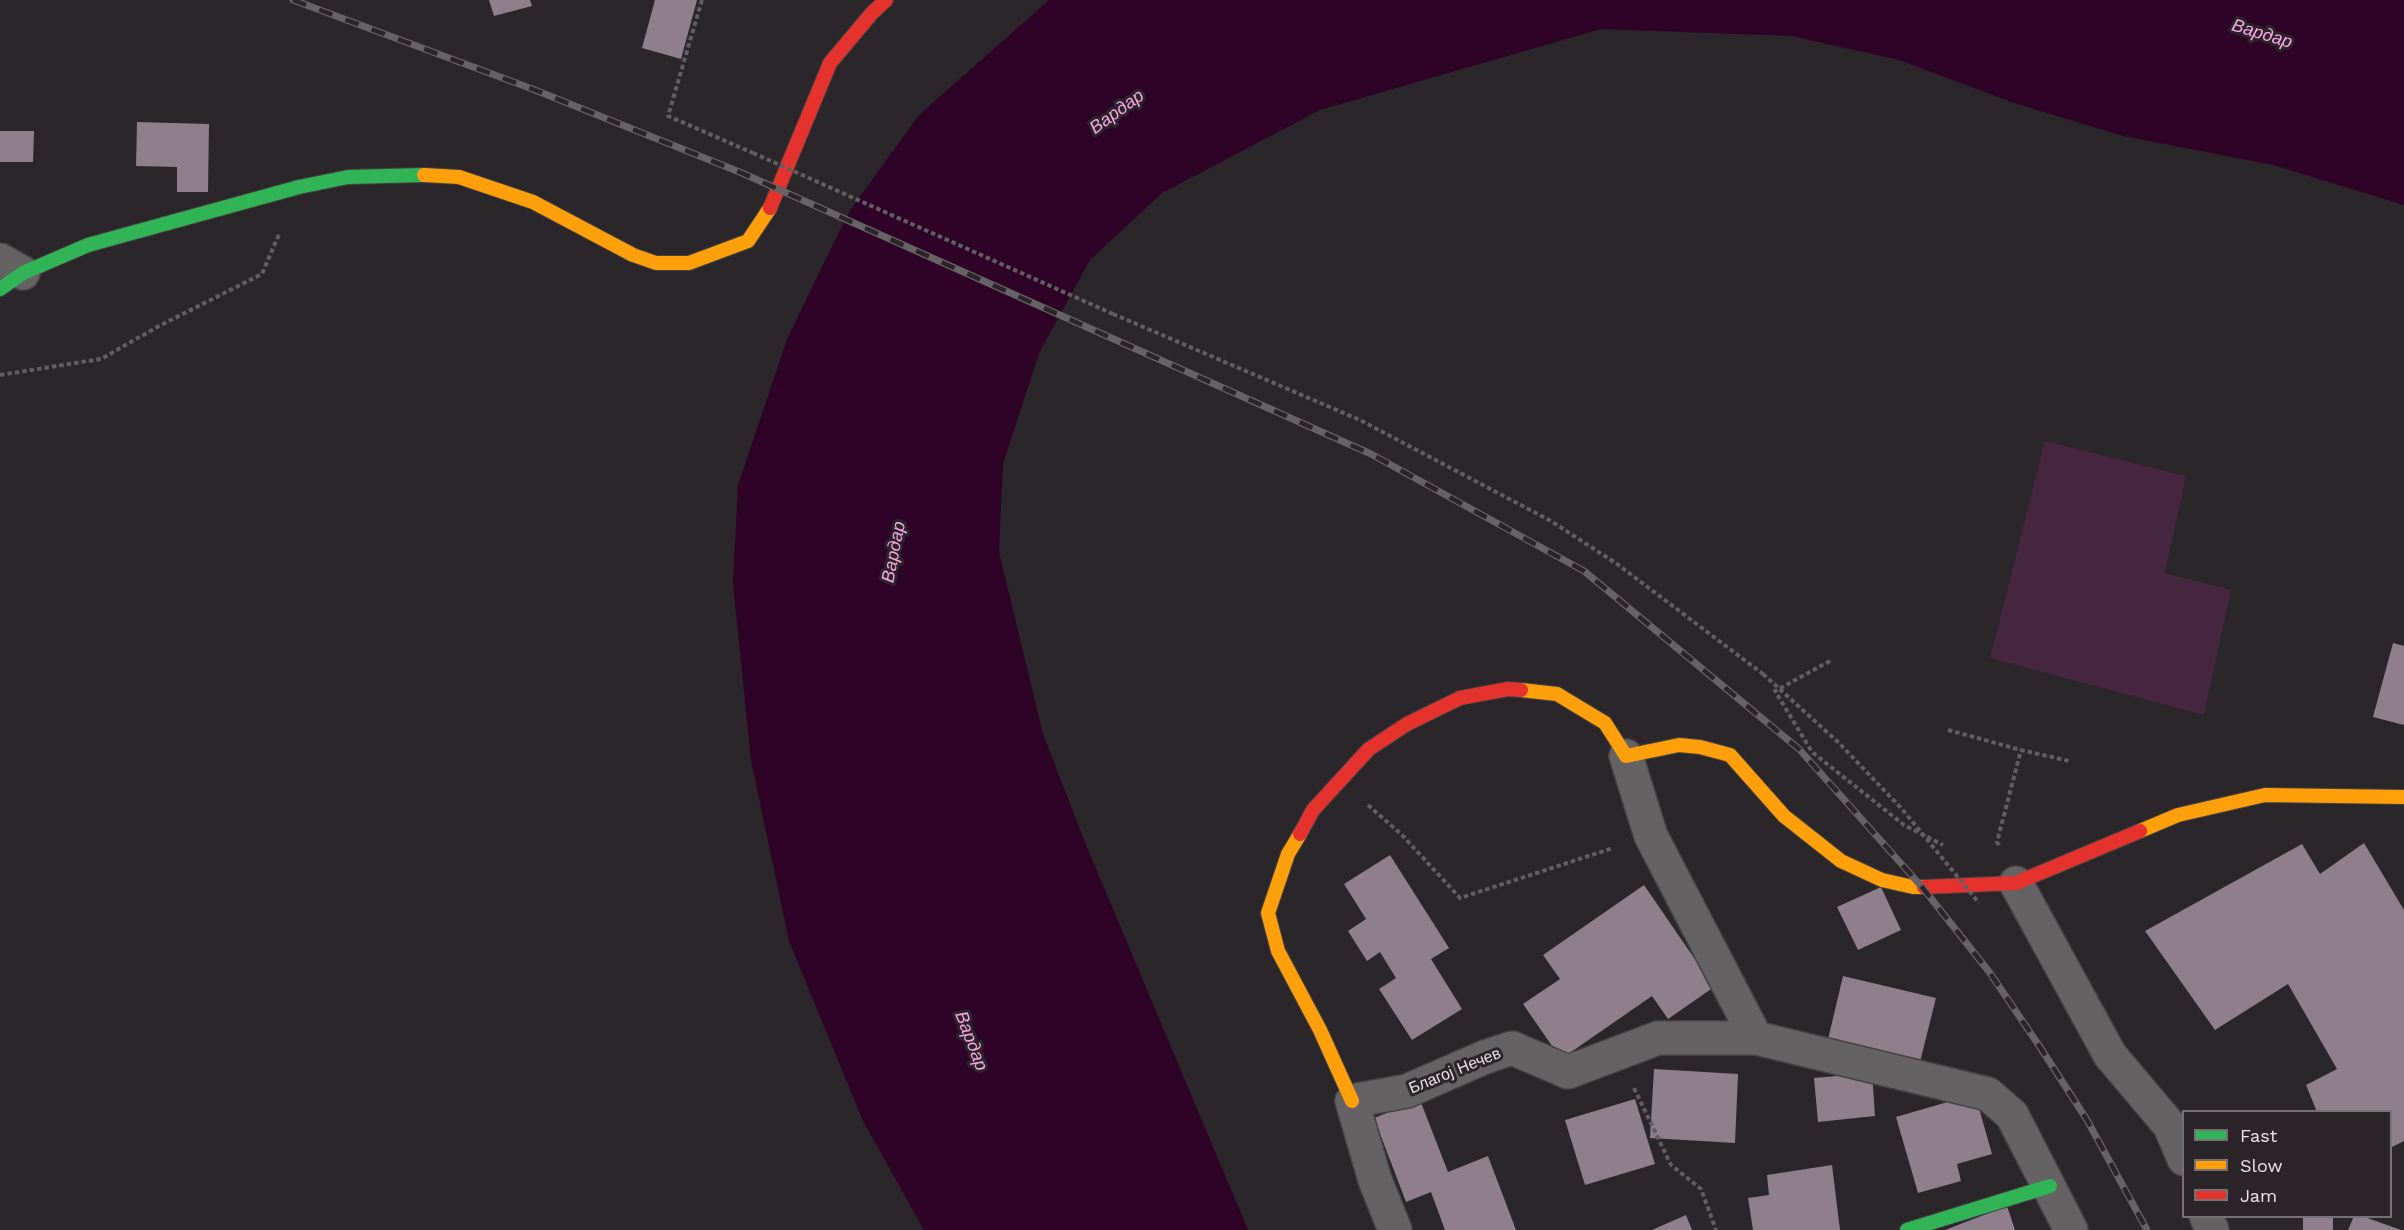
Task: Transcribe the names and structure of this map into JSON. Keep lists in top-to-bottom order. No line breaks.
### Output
{"streets":{"street":["Благој Нечев"]},"water":["Вардар"],"legend":["Fast","Slow","Jam"]}
